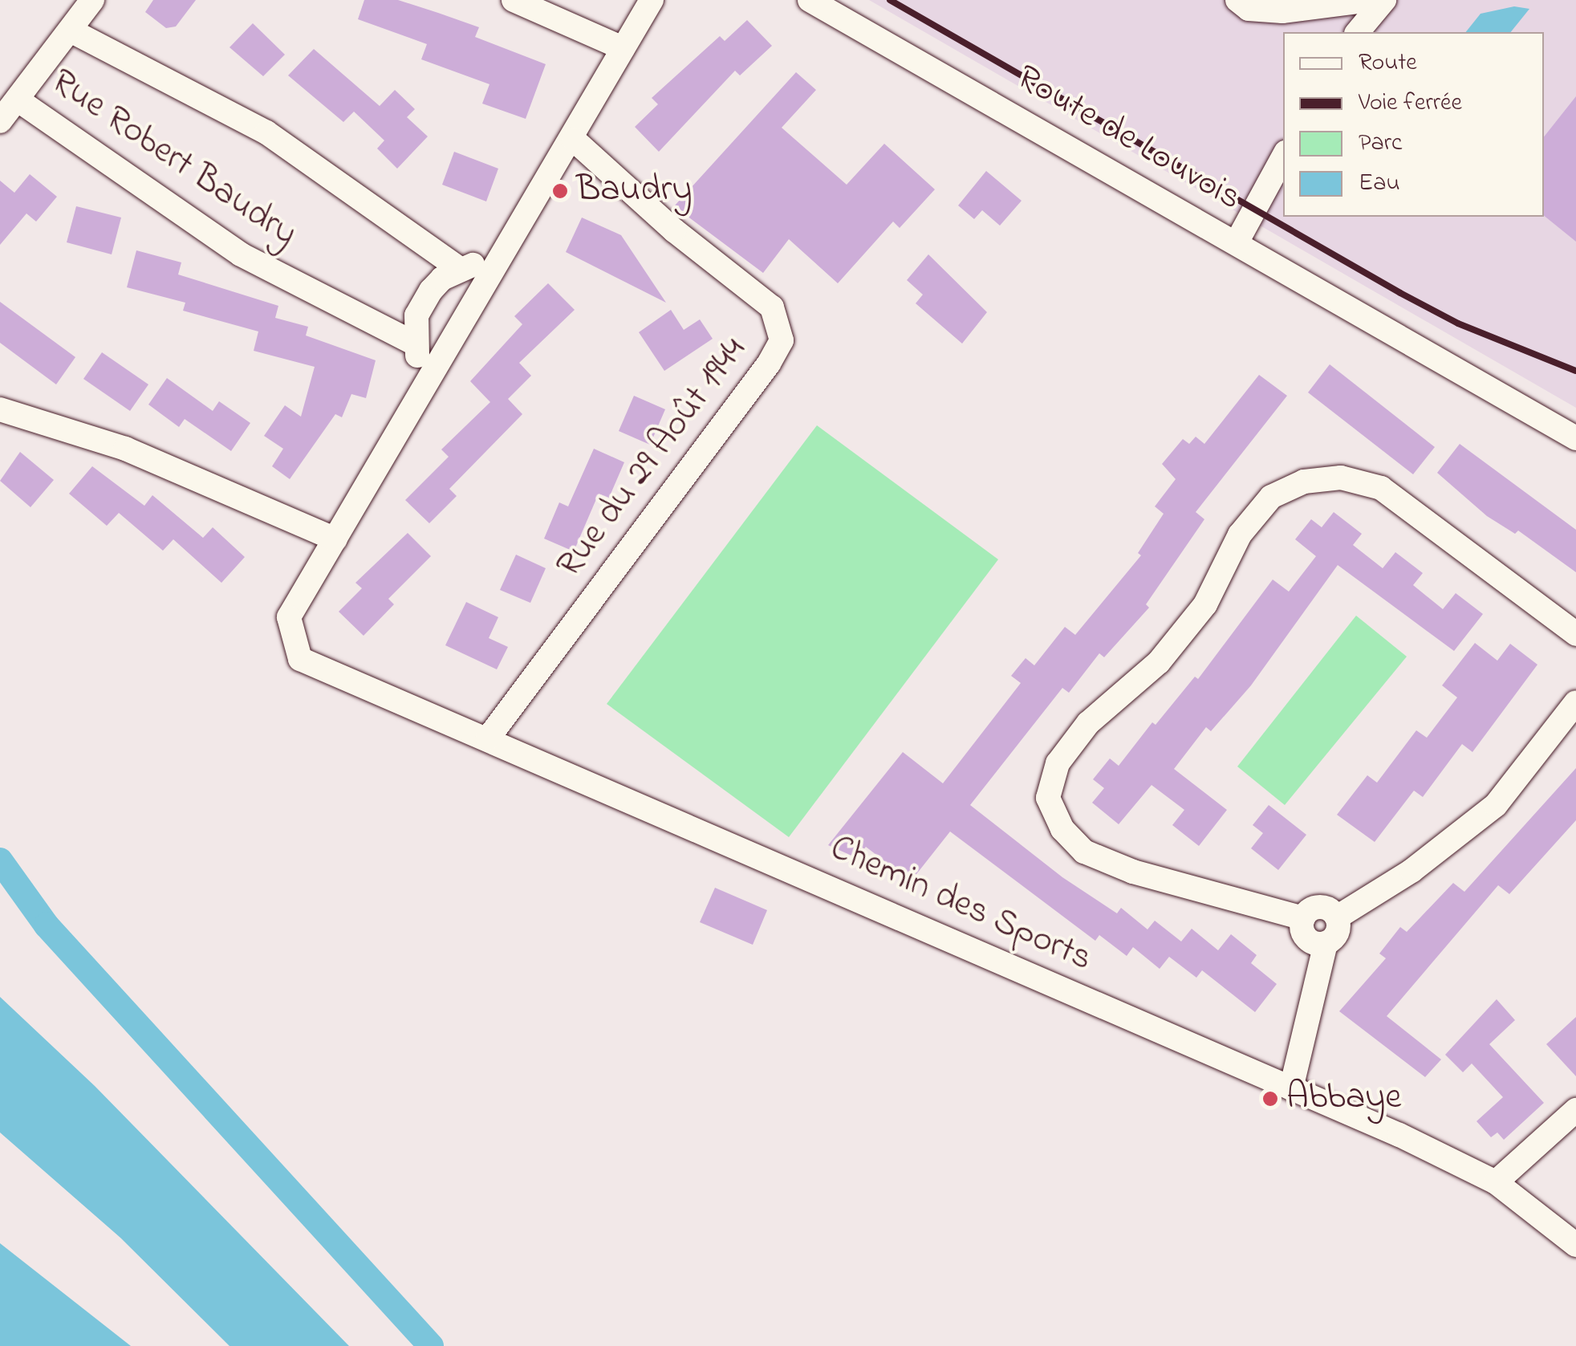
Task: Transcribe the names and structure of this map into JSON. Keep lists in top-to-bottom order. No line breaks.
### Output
{"streets":{"street":["Route de Louvois","Rue Robert Baudry","Rue du 29 Août 1944","Chemin des Sports"]},"crossings":[["Rue du 29 Août 1944","Chemin des Sports"]],"places":["Baudry","Abbaye"],"legend":["Route","Voie ferrée","Parc","Eau"]}
